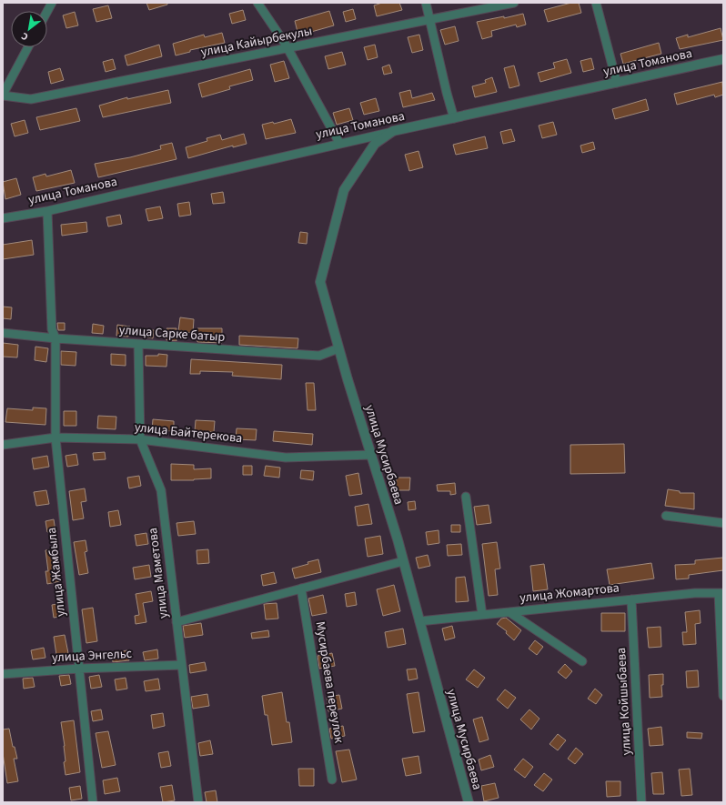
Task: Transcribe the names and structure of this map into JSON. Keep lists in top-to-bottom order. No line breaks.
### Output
{"streets":{"street":["улица Кайырбекулы","улица Томанова","улица Сарке батыр","улица Байтерекова","улица Мусирбаева","улица Жамбыла","улица Маметова","улица Жомартова","улица Энгельс","Мусирбаева переулок","улица Койшыбаева"]},"crossings":[["улица Томанова","улица Мусирбаева"],["улица Томанова","улица Жамбыла"],["улица Сарке батыр","улица Мусирбаева"],["улица Сарке батыр","улица Жамбыла"],["улица Сарке батыр","улица Маметова"],["улица Байтерекова","улица Мусирбаева"],["улица Байтерекова","улица Жамбыла"],["улица Байтерекова","улица Маметова"],["улица Мусирбаева","улица Жомартова"],["улица Жамбыла","улица Энгельс"],["улица Маметова","улица Энгельс"],["улица Жомартова","улица Койшыбаева"]],"north":"bottom left"}
